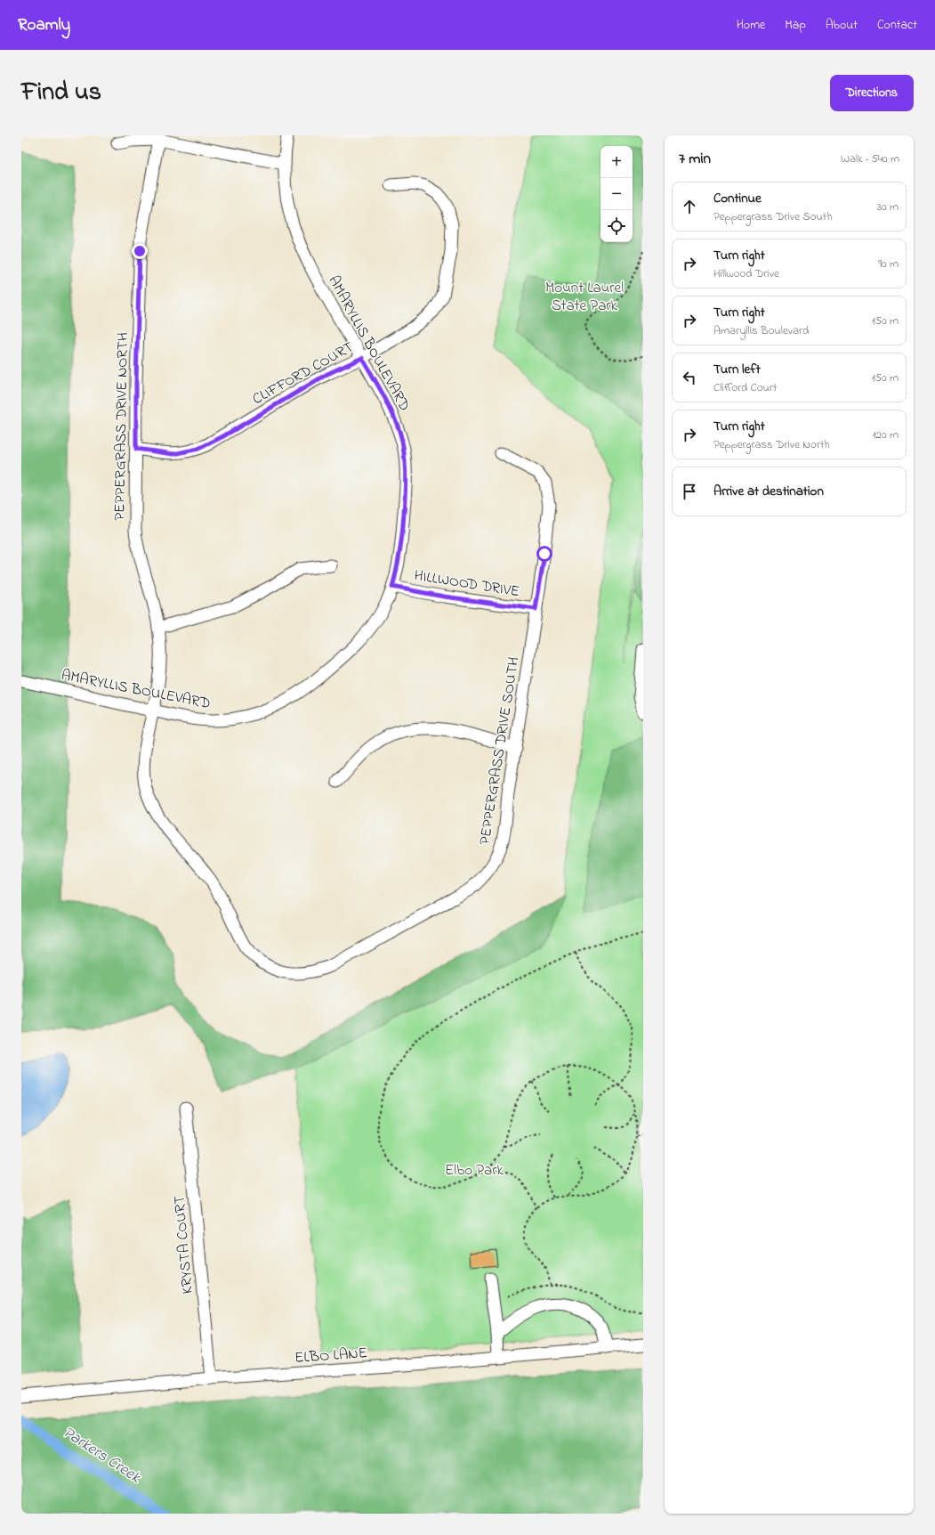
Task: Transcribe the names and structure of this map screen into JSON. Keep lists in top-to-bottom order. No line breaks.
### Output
{"streets":{"street":["AMARYLLIS BOULEVARD","CLIFFORD COURT","PEPPERGRASS DRIVE NORTH","HILLWOOD DRIVE","PEPPERGRASS DRIVE SOUTH","KRYSTA COURT","ELBO LANE"]},"crossings":[["AMARYLLIS BOULEVARD","CLIFFORD COURT"],["AMARYLLIS BOULEVARD","PEPPERGRASS DRIVE NORTH"],["AMARYLLIS BOULEVARD","HILLWOOD DRIVE"],["AMARYLLIS BOULEVARD","PEPPERGRASS DRIVE SOUTH"],["CLIFFORD COURT","PEPPERGRASS DRIVE NORTH"],["PEPPERGRASS DRIVE NORTH","PEPPERGRASS DRIVE SOUTH"],["HILLWOOD DRIVE","PEPPERGRASS DRIVE SOUTH"],["KRYSTA COURT","ELBO LANE"]],"water":["Parkers Creek"],"parks":["Mount Laurel State Park","Elbo Park"],"page":{"header":"Roamly","nav":["Home","Map","About","Contact"],"title":"Find us","buttons":"Directions","heading":["7 min","Walk · 540 m"],"map_buttons":["+","−"],"list":[["Continue","Peppergrass Drive South","30 m"],["Turn right","Hillwood Drive","90 m"],["Turn right","Amaryllis Boulevard","150 m"],["Turn left","Clifford Court","150 m"],["Turn right","Peppergrass Drive North","120 m"],"Arrive at destination"]}}
